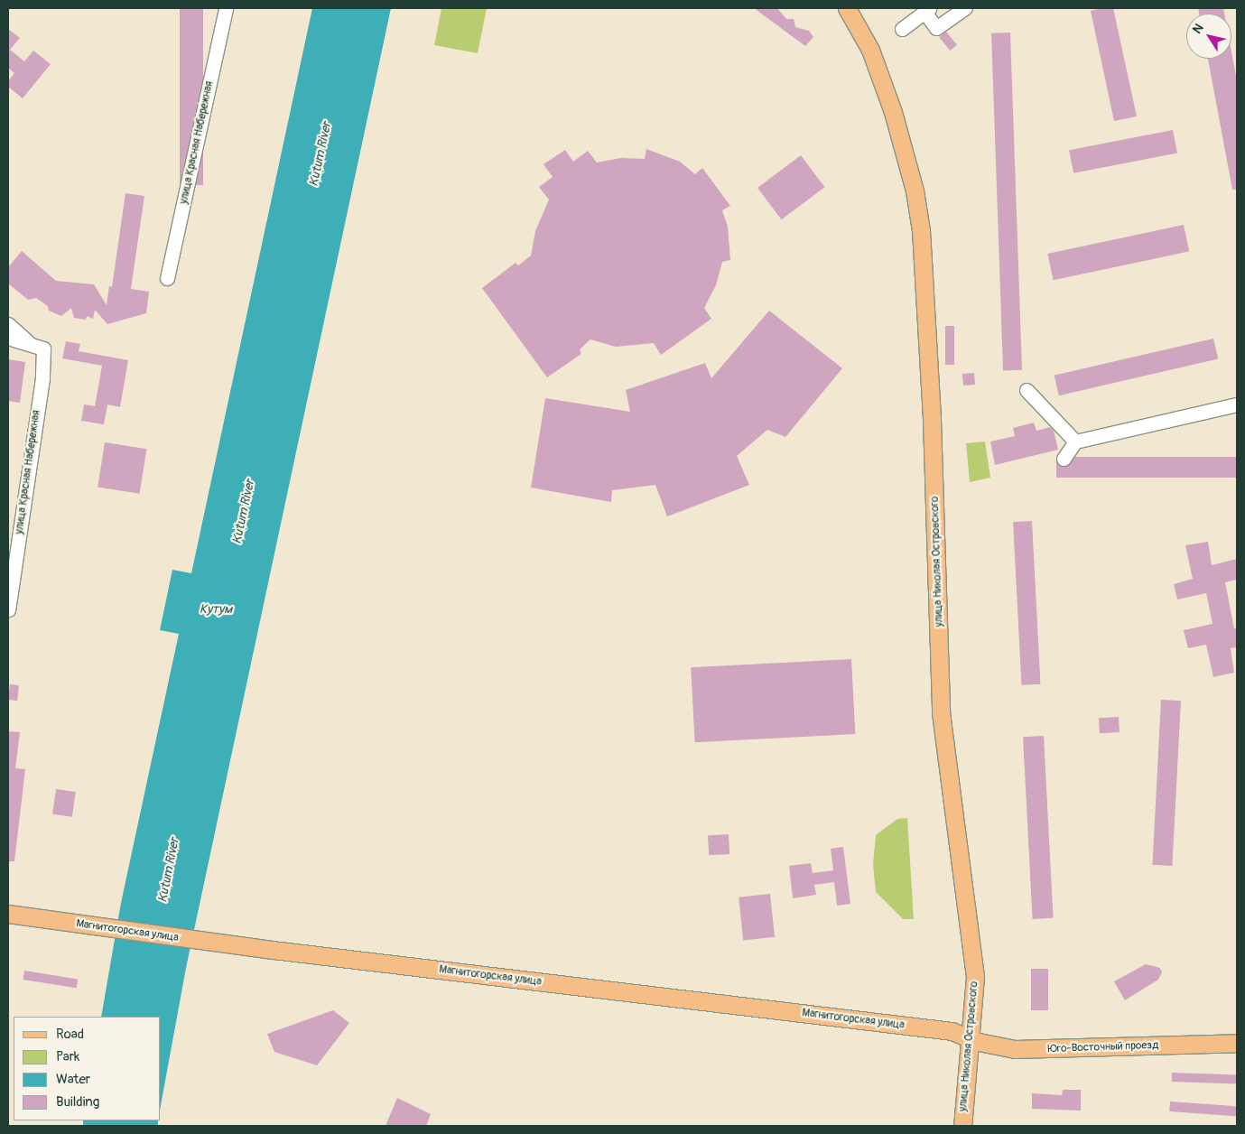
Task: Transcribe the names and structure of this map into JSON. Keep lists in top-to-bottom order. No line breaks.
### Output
{"streets":{"main road":["улица Николая Островского","Магнитогорская улица","Юго-Восточный проезд"],"street":["улица Красная Набережная"]},"crossings":[["улица Николая Островского","Магнитогорская улица"],["улица Николая Островского","Юго-Восточный проезд"],["Магнитогорская улица","Юго-Восточный проезд"]],"water":["Kutum River","Кутум"],"legend":["Road","Park","Water","Building"],"north":"top left"}
